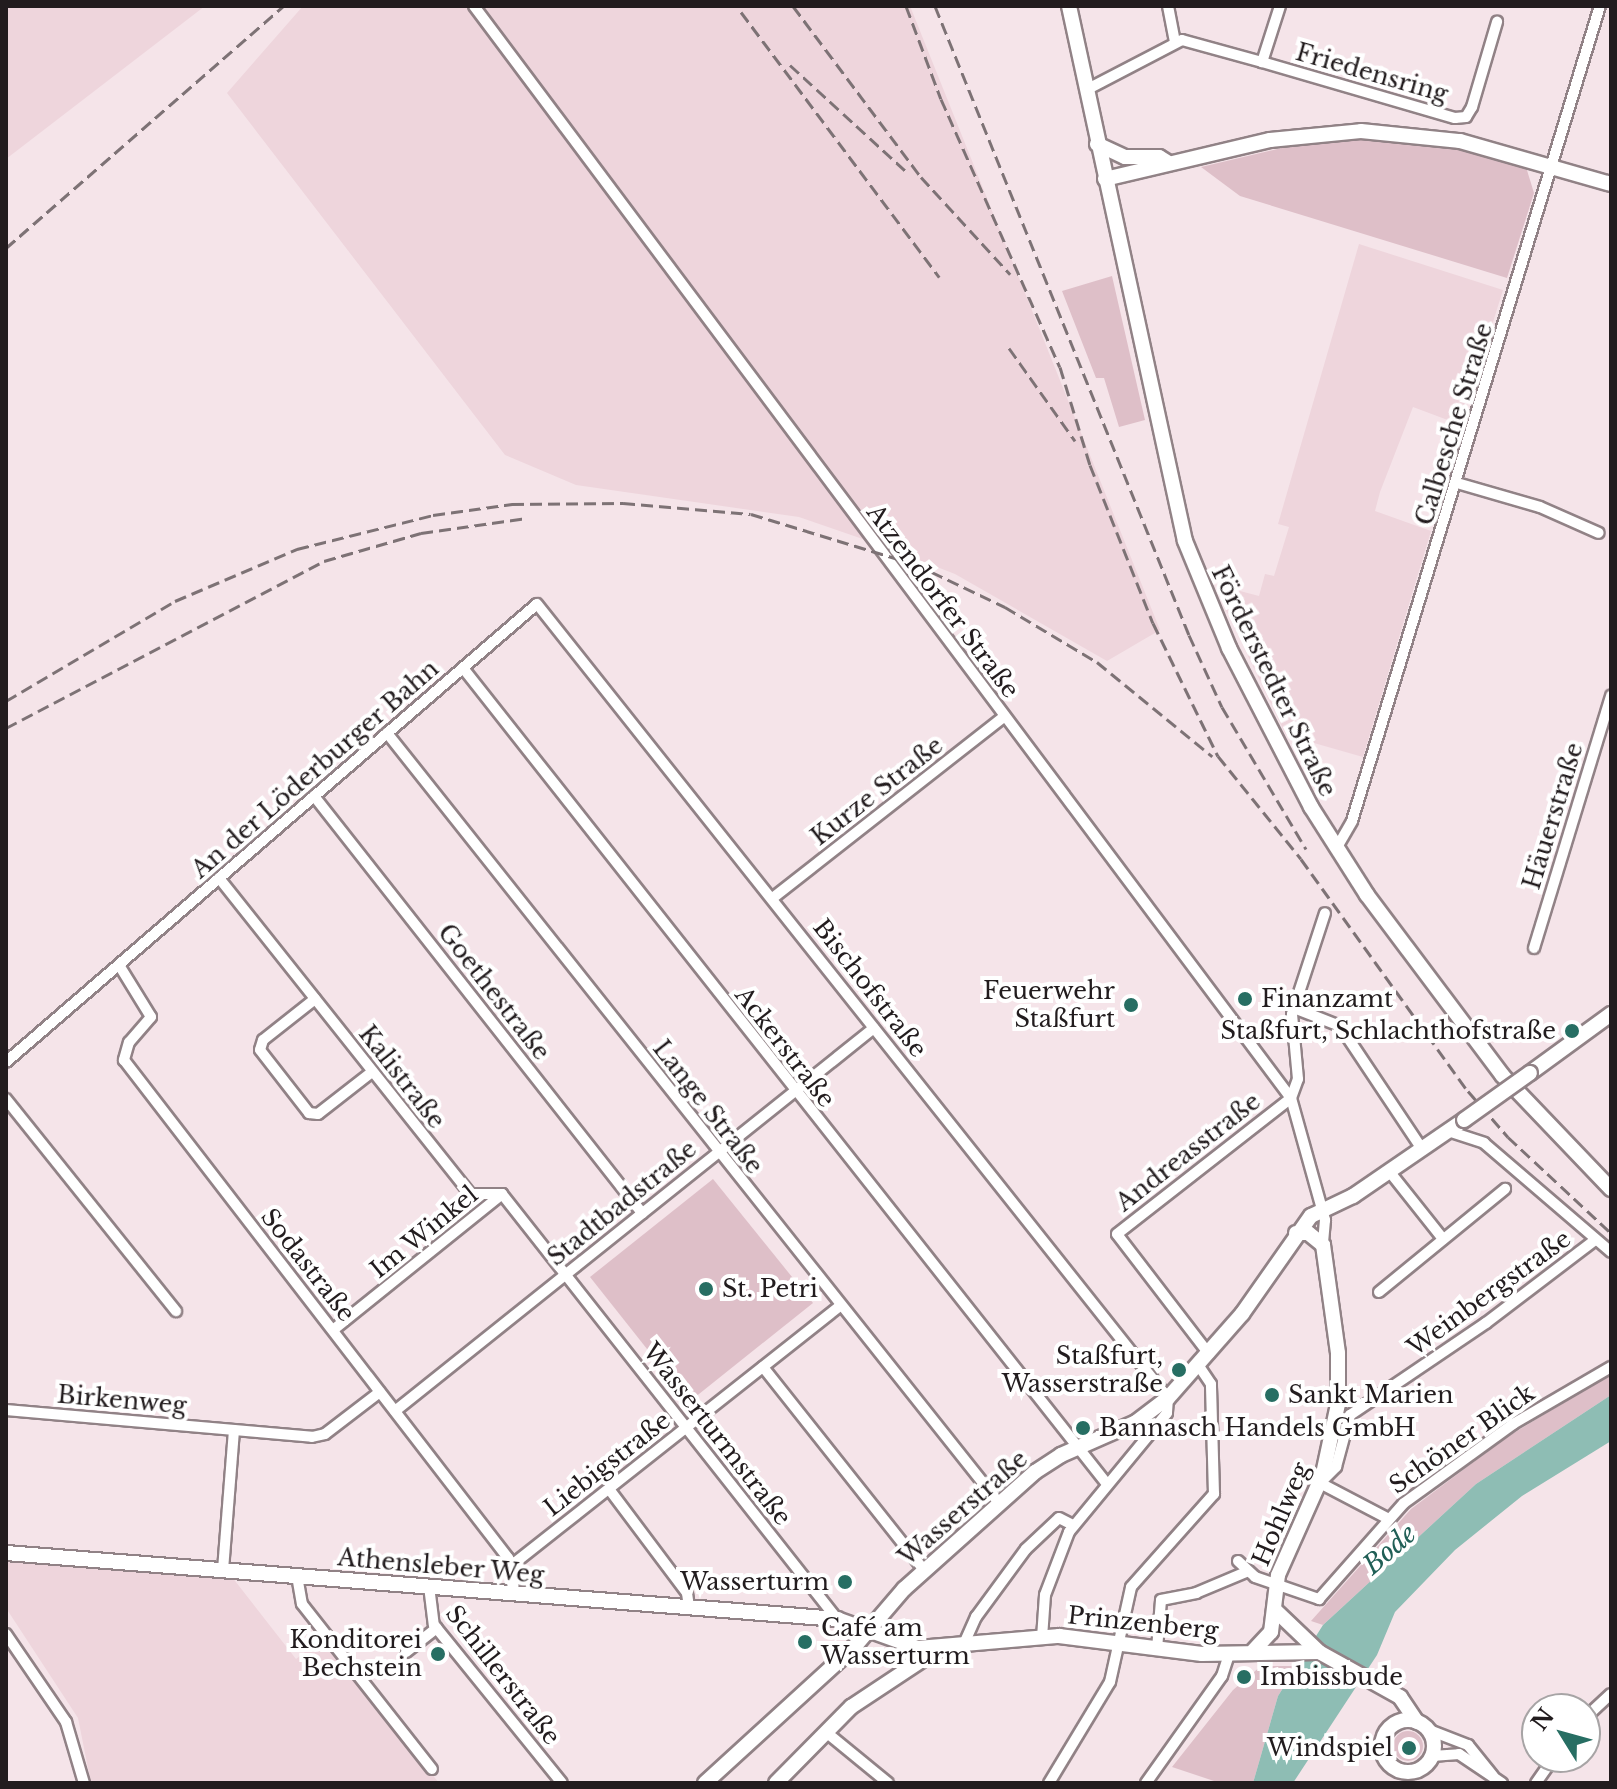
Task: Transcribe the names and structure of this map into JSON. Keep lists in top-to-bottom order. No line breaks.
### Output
{"streets":{"main road":["Förderstedter Straße","Wasserstraße","Hohlweg","Athensleber Weg","Prinzenberg"],"street":["Friedensring","Calbesche Straße","Atzendorfer Straße","An der Löderburger Bahn","Kurze Straße","Häuerstraße","Bischofstraße","Goethestraße","Ackerstraße","Kalistraße","Lange Straße","Andreasstraße","Stadtbadstraße","Im Winkel","Sodastraße","Weinbergstraße","Birkenweg","Wasserturmstraße","Schöner Blick","Liebigstraße","Schillerstraße"]},"crossings":[["Calbesche Straße","Förderstedter Straße"],["Atzendorfer Straße","Kurze Straße"],["Atzendorfer Straße","Andreasstraße"],["Atzendorfer Straße","Wasserstraße"],["Atzendorfer Straße","Hohlweg"],["An der Löderburger Bahn","Bischofstraße"],["An der Löderburger Bahn","Goethestraße"],["An der Löderburger Bahn","Ackerstraße"],["An der Löderburger Bahn","Kalistraße"],["An der Löderburger Bahn","Lange Straße"],["An der Löderburger Bahn","Sodastraße"],["Kurze Straße","Bischofstraße"],["Bischofstraße","Stadtbadstraße"],["Bischofstraße","Wasserstraße"],["Goethestraße","Stadtbadstraße"],["Ackerstraße","Stadtbadstraße"],["Ackerstraße","Wasserstraße"],["Kalistraße","Im Winkel"],["Lange Straße","Stadtbadstraße"],["Lange Straße","Liebigstraße"],["Lange Straße","Wasserstraße"],["Andreasstraße","Wasserstraße"],["Stadtbadstraße","Sodastraße"],["Stadtbadstraße","Wasserturmstraße"],["Im Winkel","Sodastraße"],["Sodastraße","Birkenweg"],["Sodastraße","Liebigstraße"],["Weinbergstraße","Hohlweg"],["Wasserturmstraße","Liebigstraße"],["Wasserturmstraße","Athensleber Weg"],["Schöner Blick","Hohlweg"],["Wasserstraße","Athensleber Weg"],["Wasserstraße","Prinzenberg"],["Hohlweg","Prinzenberg"],["Athensleber Weg","Prinzenberg"],["Athensleber Weg","Schillerstraße"]],"water":["Bode"],"places":["Finanzamt","Feuerwehr Staßfurt","Staßfurt, Schlachthofstraße","St. Petri","Staßfurt, Wasserstraße","Sankt Marien","Bannasch Handels GmbH","Wasserturm","Café am Wasserturm","Konditorei Bechstein","Imbissbude","Windspiel"],"north":"top left"}
